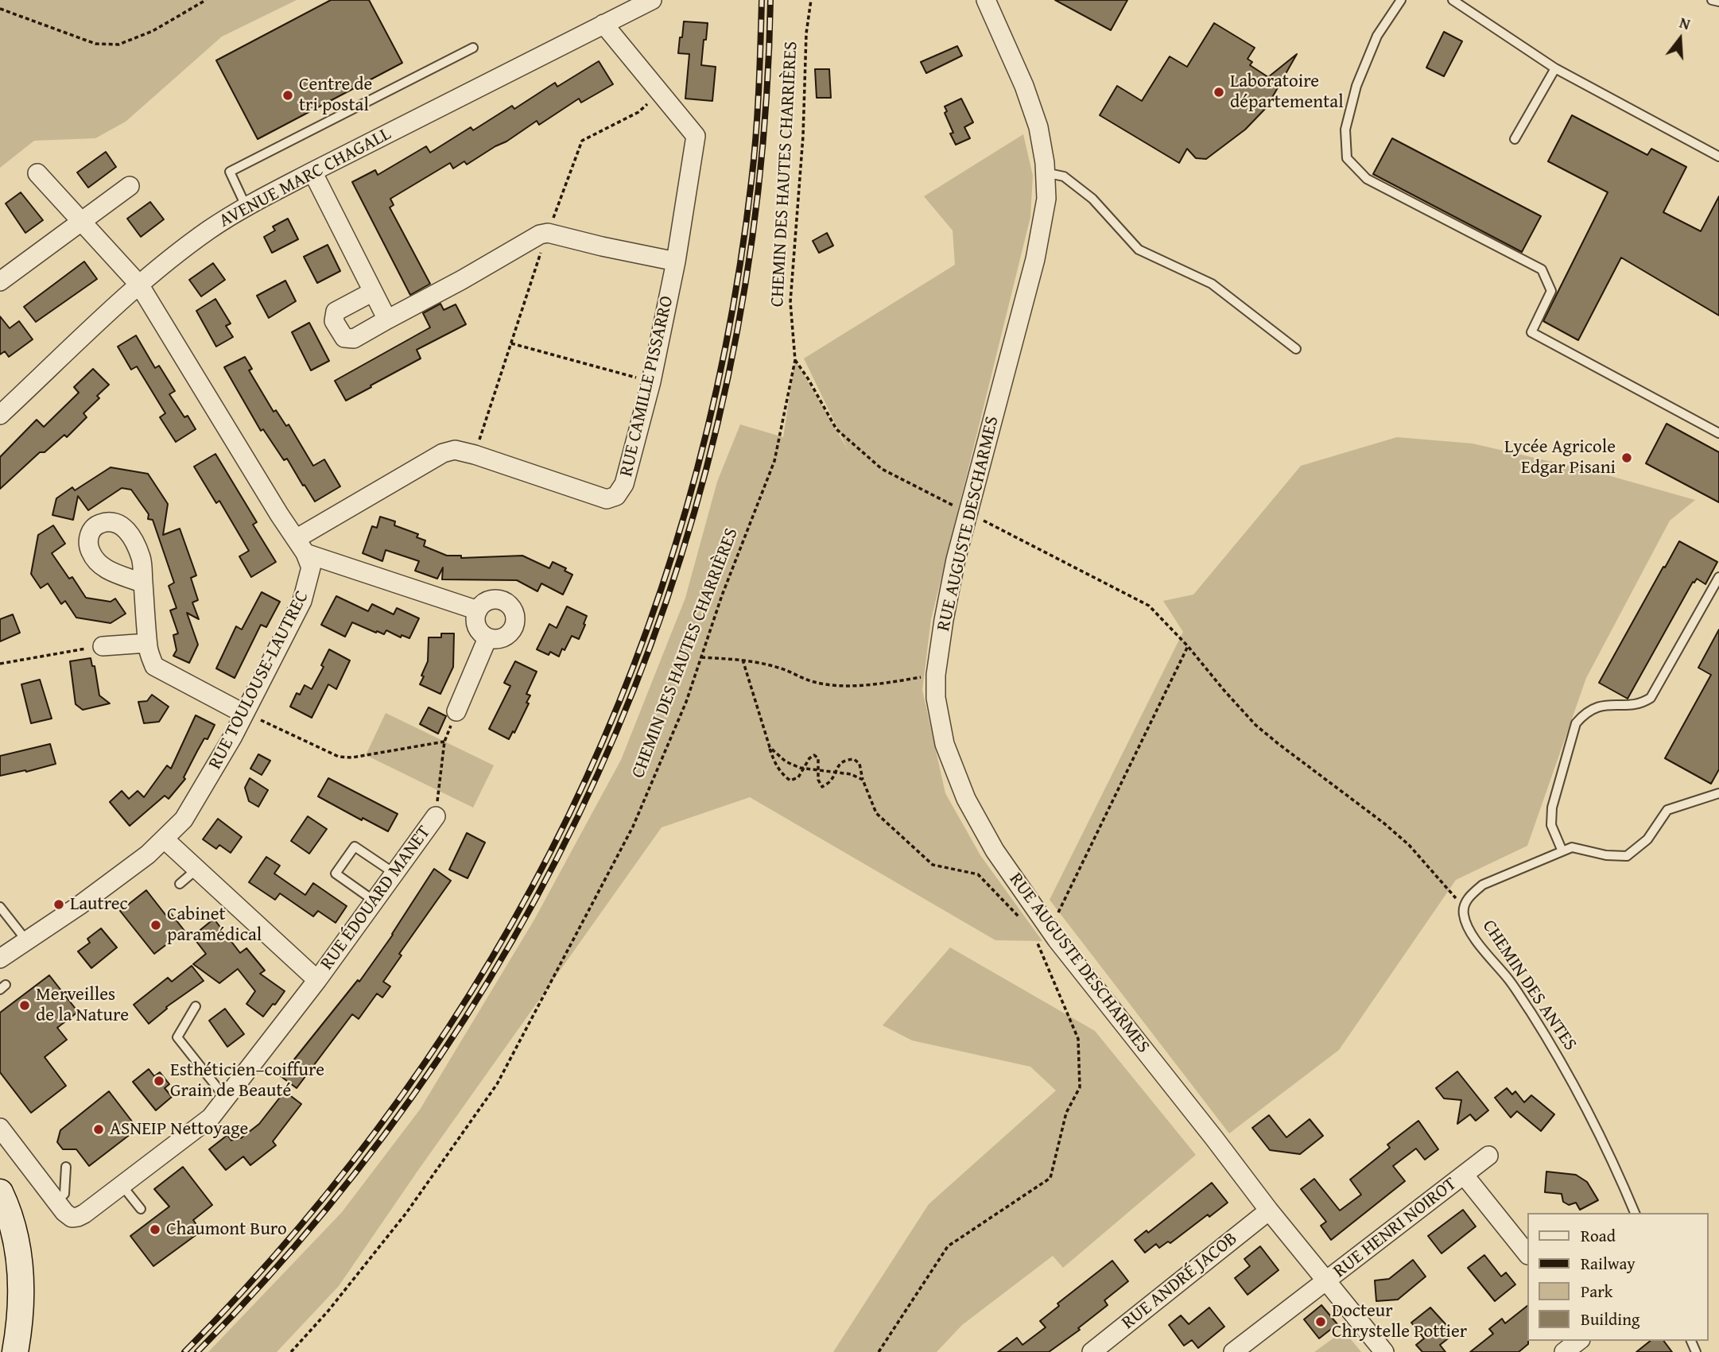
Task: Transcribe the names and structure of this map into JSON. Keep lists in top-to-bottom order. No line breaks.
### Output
{"streets":{"street":["AVENUE MARC CHAGALL","RUE CAMILLE PISSARRO","RUE AUGUSTE DESCHARMES","RUE TOULOUSE-LAUTREC","RUE ÉDOUARD MANET","RUE HENRI NOIROT","RUE ANDRÉ JACOB"],"lane":["CHEMIN DES ANTES"],"path":["CHEMIN DES HAUTES CHARRIÈRES"]},"crossings":[["AVENUE MARC CHAGALL","RUE CAMILLE PISSARRO"],["AVENUE MARC CHAGALL","RUE TOULOUSE-LAUTREC"],["RUE CAMILLE PISSARRO","RUE TOULOUSE-LAUTREC"],["RUE AUGUSTE DESCHARMES","CHEMIN DES ANTES"],["RUE AUGUSTE DESCHARMES","RUE HENRI NOIROT"],["RUE AUGUSTE DESCHARMES","RUE ANDRÉ JACOB"],["RUE TOULOUSE-LAUTREC","RUE ÉDOUARD MANET"]],"places":["Laboratoire départemental","Centre de tri postal","Lycée Agricole Edgar Pisani","Lautrec","Cabinet paramédical","Merveilles de la Nature","Esthéticien–coiffure Grain de Beauté","ASNEIP Nettoyage","Chaumont Buro","Docteur Chrystelle Pottier"],"legend":["Road","Railway","Park","Building"],"north":"top"}
